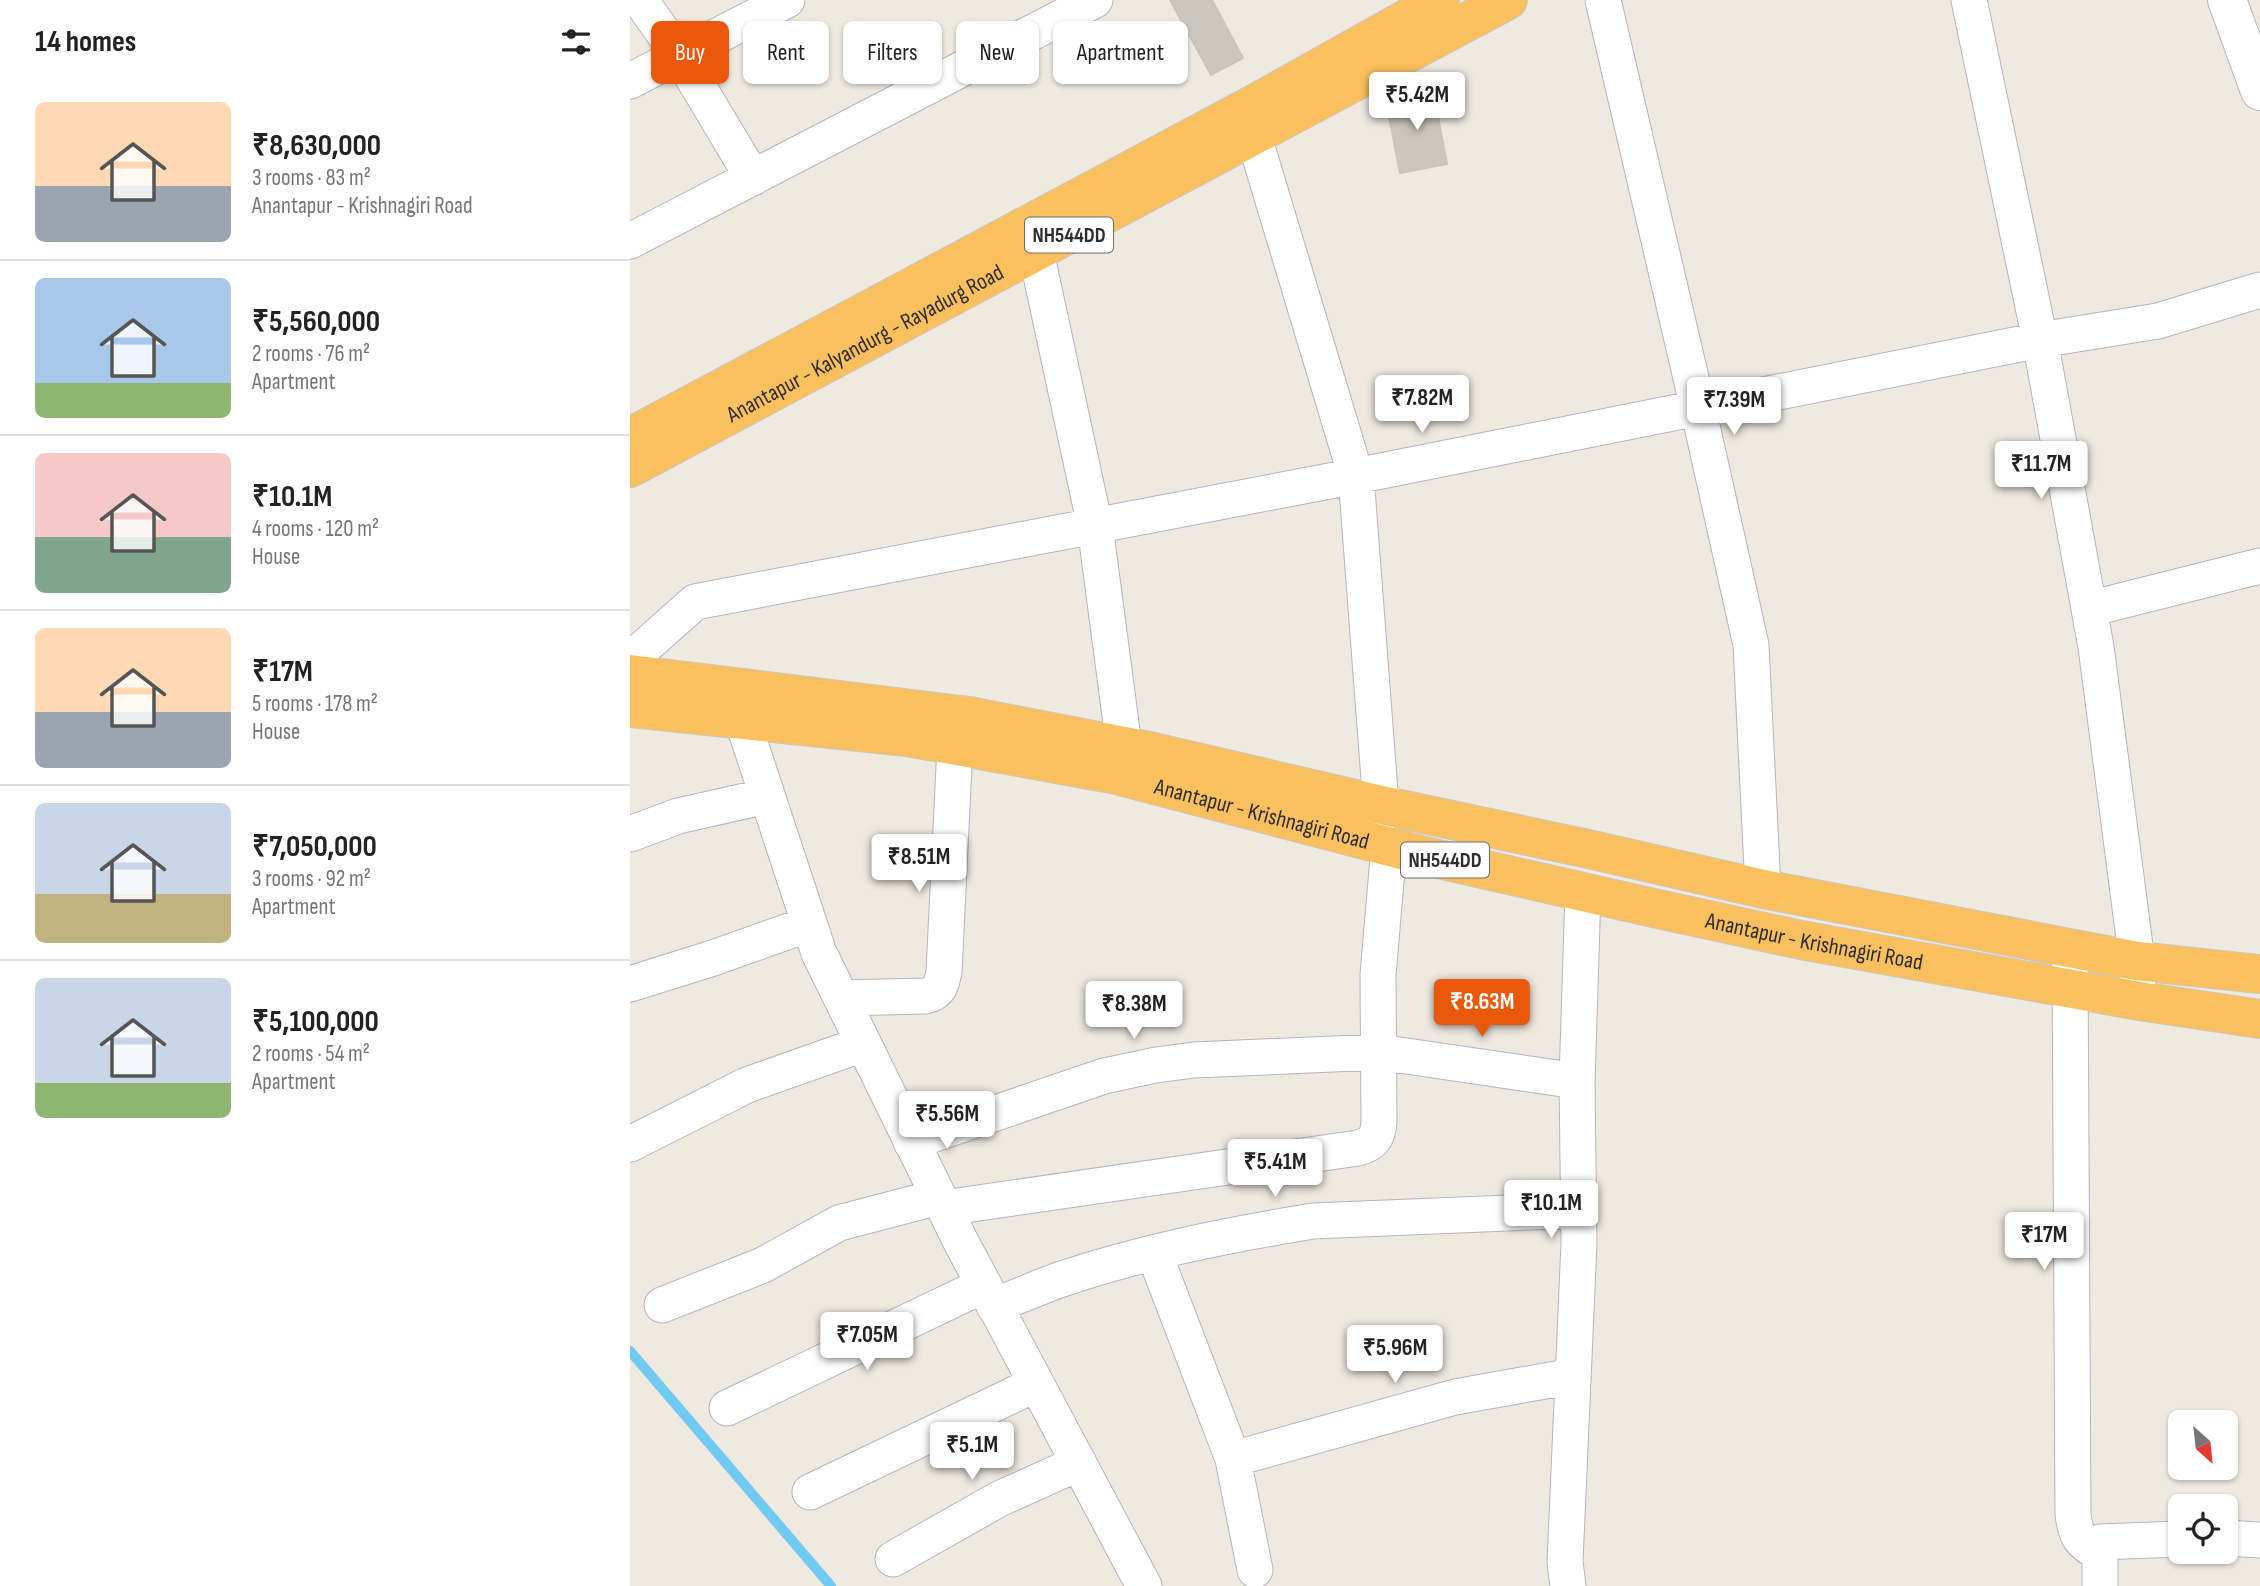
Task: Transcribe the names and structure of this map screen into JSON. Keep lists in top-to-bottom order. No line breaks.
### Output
{"streets":{"highway":["NH544DD","Anantapur - Kalyandurg - Rayadurg Road","Anantapur - Krishnagiri Road"]},"north":"bottom right","page":{"heading":"14 homes","chip":["Buy","Rent","Filters","New","Apartment"],"price":["₹5.42M","₹7.82M","₹7.39M","₹11.7M","₹8.51M","₹8.63M","₹8.38M","₹5.56M","₹5.41M","₹10.1M","₹17M","₹7.05M","₹5.96M","₹5.1M"],"list":[{"name":"₹8,630,000","note":"3 rooms · 83 m² · Anantapur - Krishnagiri Road"},{"name":"₹5,560,000","note":"2 rooms · 76 m² · Apartment"},{"name":"₹10.1M","note":"4 rooms · 120 m² · House"},{"name":"₹17M","note":"5 rooms · 178 m² · House"},{"name":"₹7,050,000","note":"3 rooms · 92 m² · Apartment"},{"name":"₹5,100,000","note":"2 rooms · 54 m² · Apartment"}]}}
